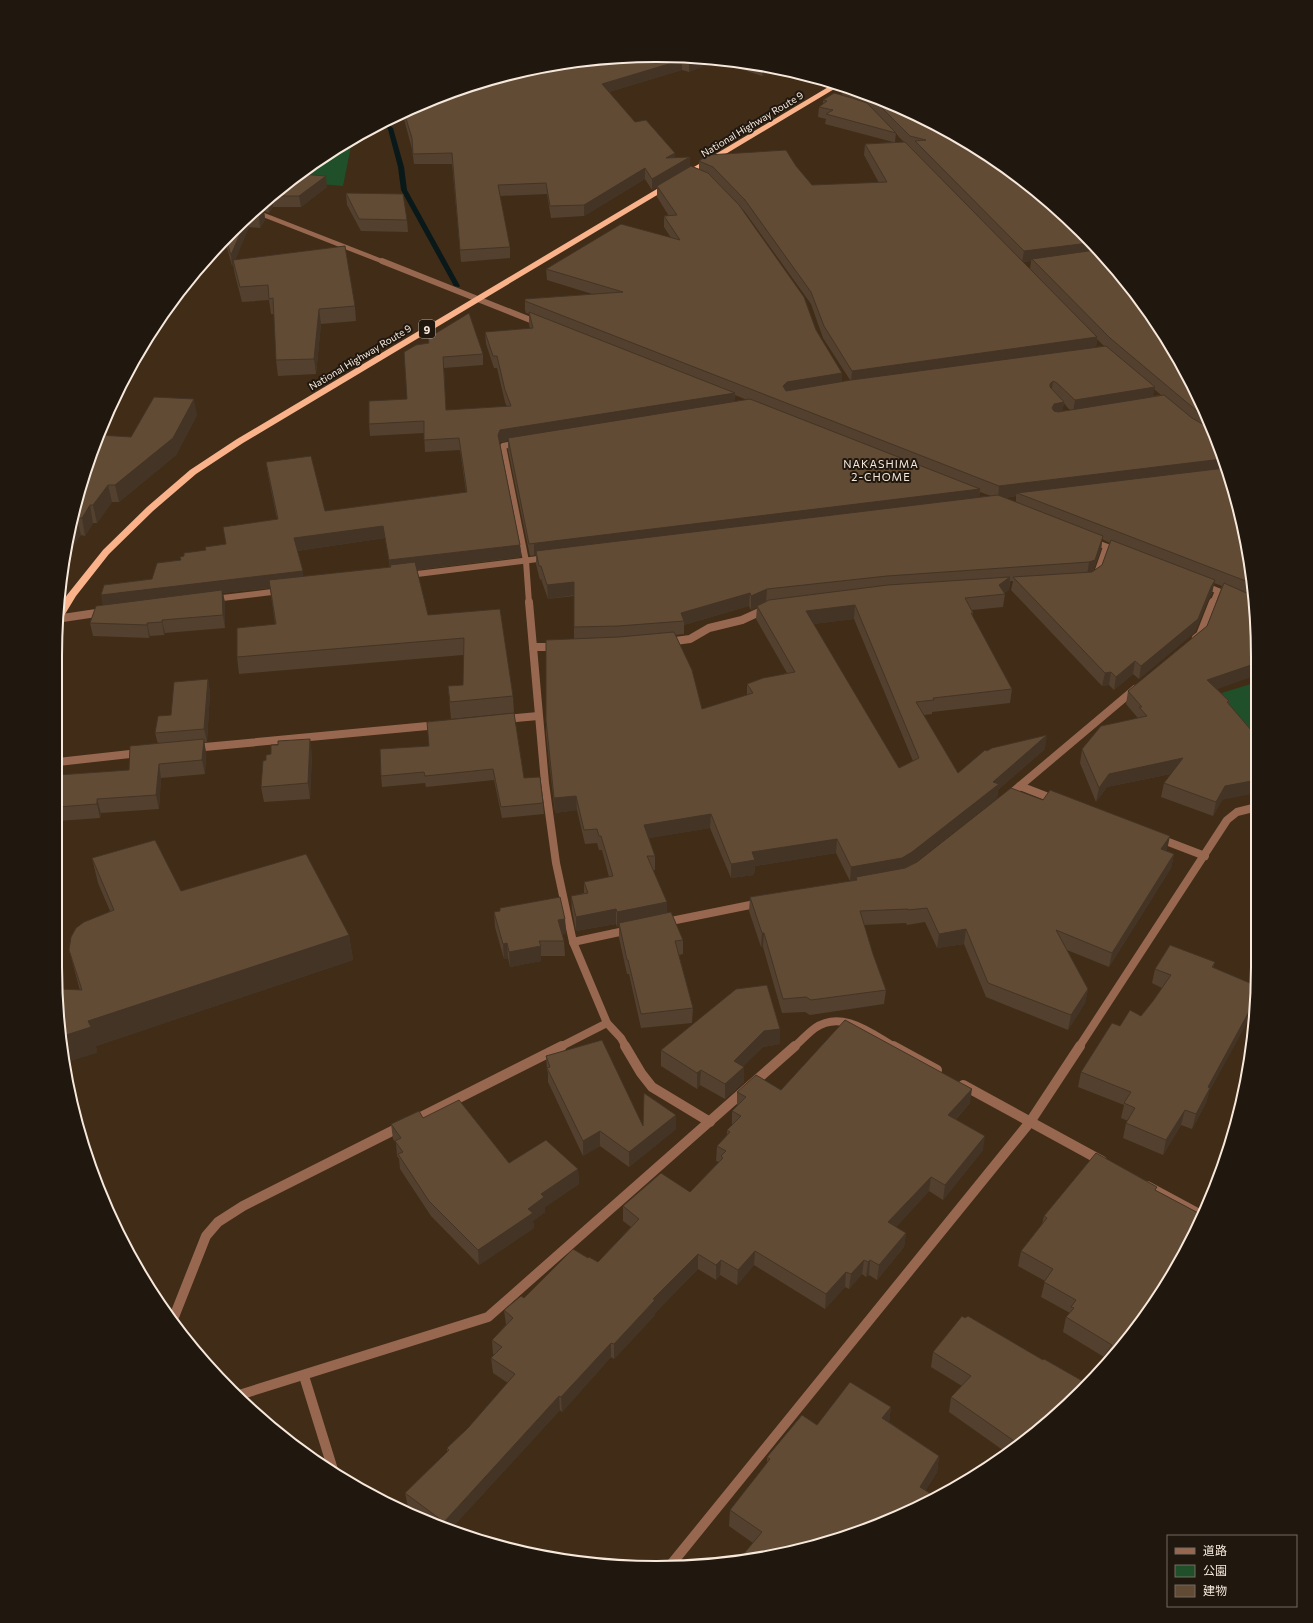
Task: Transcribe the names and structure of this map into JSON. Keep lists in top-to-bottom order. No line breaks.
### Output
{"streets":{"highway":["National Highway Route 9","9"]},"districts":["NAKASHIMA 2-CHOME"],"legend":["道路","公園","建物"]}
